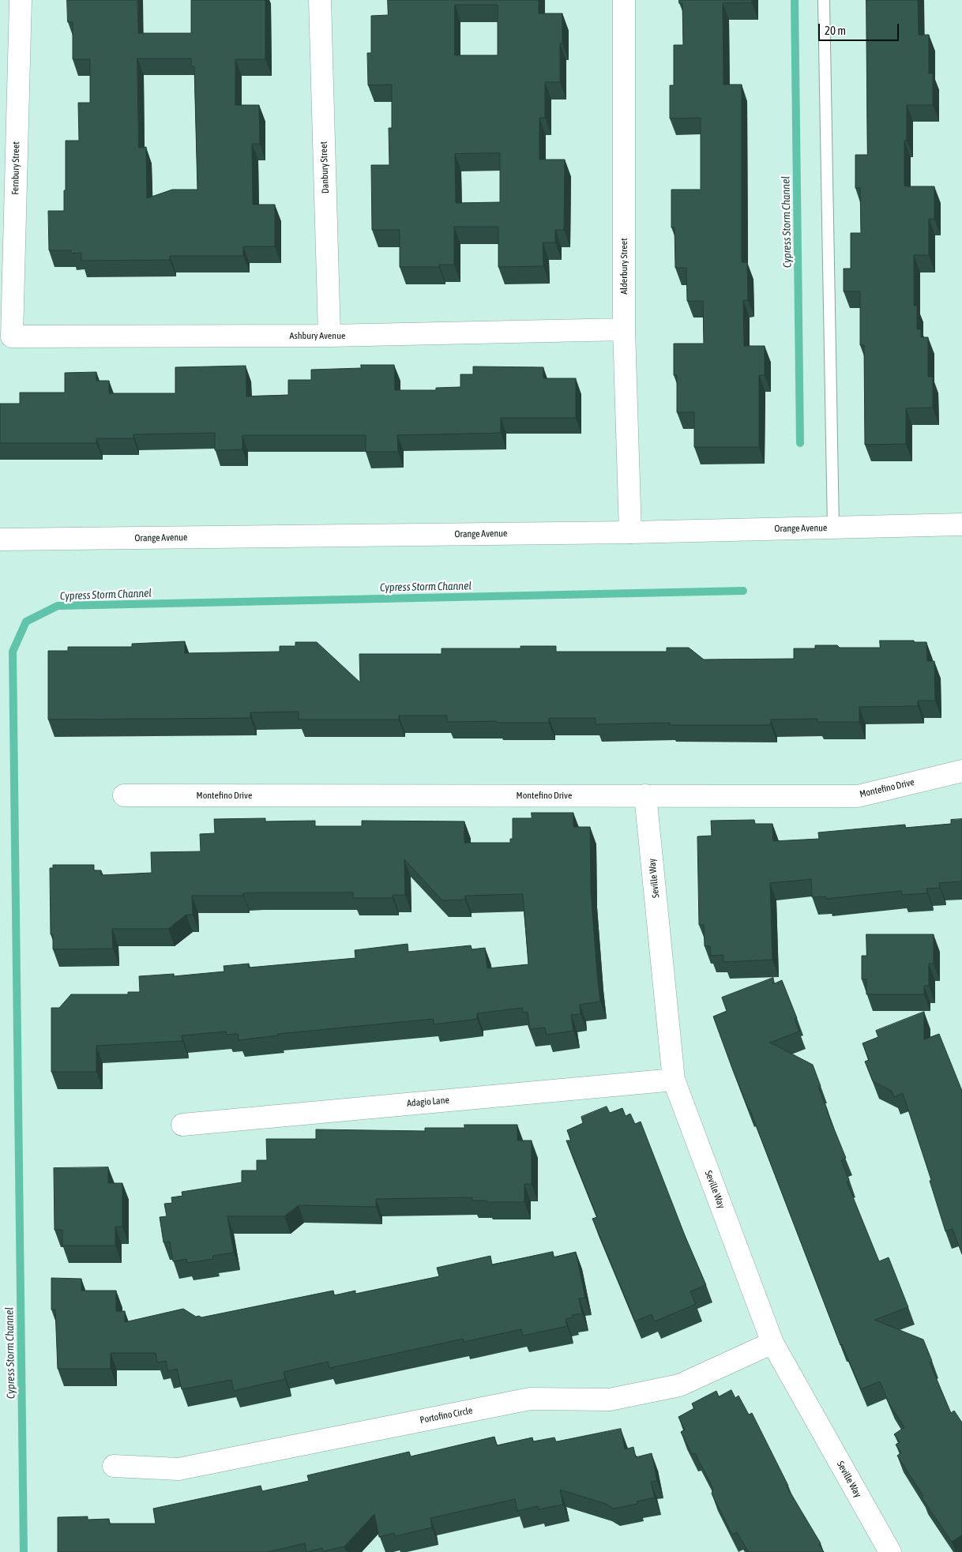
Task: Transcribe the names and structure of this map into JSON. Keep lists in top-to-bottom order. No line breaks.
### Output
{"streets":{"street":["Danbury Street","Fernbury Street","Alderbury Street","Ashbury Avenue","Orange Avenue","Montefino Drive","Seville Way","Adagio Lane","Portofino Circle"]},"crossings":[["Danbury Street","Ashbury Avenue"],["Fernbury Street","Ashbury Avenue"],["Alderbury Street","Ashbury Avenue"],["Alderbury Street","Orange Avenue"],["Montefino Drive","Seville Way"],["Seville Way","Adagio Lane"],["Seville Way","Portofino Circle"]],"water":["Cypress Storm Channel"],"scale_bar":"20 m"}
